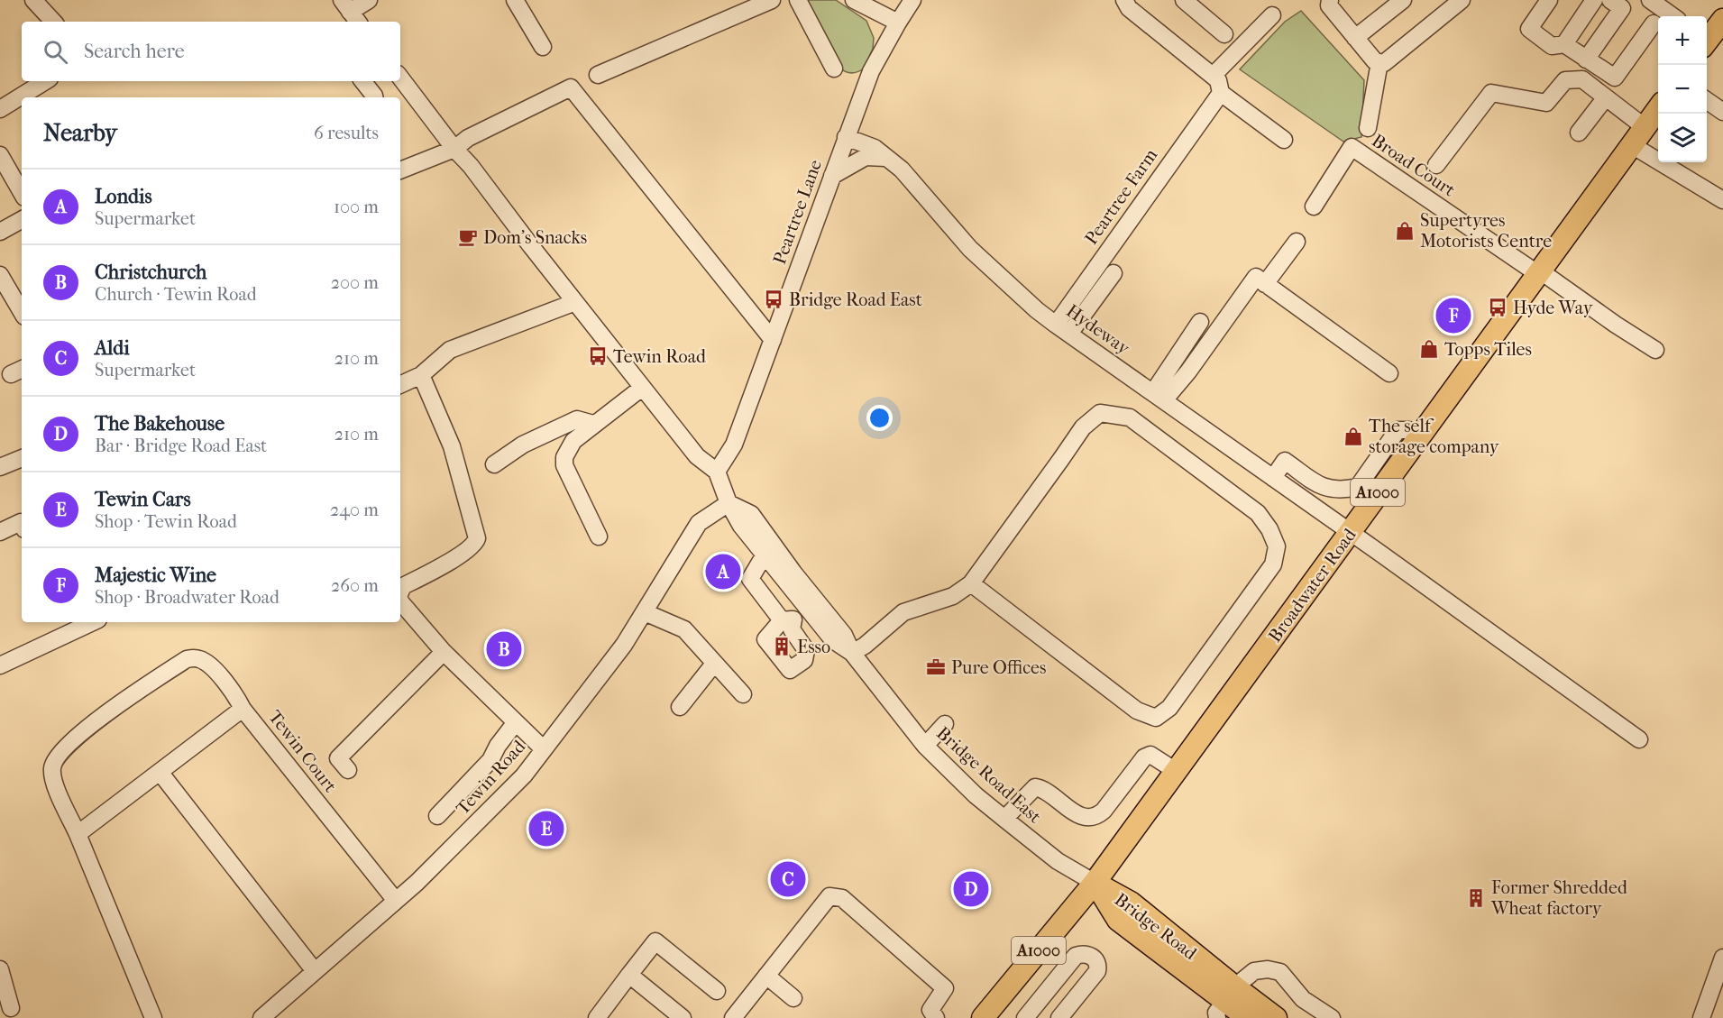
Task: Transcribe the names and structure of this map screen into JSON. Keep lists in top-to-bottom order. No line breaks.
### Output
{"streets":{"main road":["A1000","Broadwater Road","Bridge Road"],"street":["Broad Court","Peartree Farm","Peartree Lane","Hydeway","Tewin Court","Bridge Road East","Tewin Road"]},"crossings":[["Broad Court","Broadwater Road"],["Peartree Farm","Hydeway"],["Peartree Lane","Hydeway"],["Peartree Lane","Bridge Road East"],["Hydeway","Broadwater Road"],["A1000","Broadwater Road"],["A1000","Bridge Road East"],["A1000","Bridge Road"],["Broadwater Road","Bridge Road East"],["Broadwater Road","Bridge Road"],["Tewin Court","Tewin Road"],["Bridge Road East","Tewin Road"],["Bridge Road East","Bridge Road"]],"places":{"shop":["Supertyres Motorists Centre","Topps Tiles","The self storage company"],"cafe":["Dom's Snacks"],"bus stop":["Bridge Road East","Hyde Way","Tewin Road"],"building":["Esso","Former Shredded Wheat factory"],"office":["Pure Offices"]},"page":{"map_buttons":["+","−"],"search":"Search here","heading":["Nearby","6 results"],"list":[{"mark":"A","name":"Londis","note":"Supermarket","value":"100 m"},{"mark":"B","name":"Christchurch","note":"Church · Tewin Road","value":"200 m"},{"mark":"C","name":"Aldi","note":"Supermarket","value":"210 m"},{"mark":"D","name":"The Bakehouse","note":"Bar · Bridge Road East","value":"210 m"},{"mark":"E","name":"Tewin Cars","note":"Shop · Tewin Road","value":"240 m"},{"mark":"F","name":"Majestic Wine","note":"Shop · Broadwater Road","value":"260 m"}],"pins":["F","A","B","E","C","D"]}}
